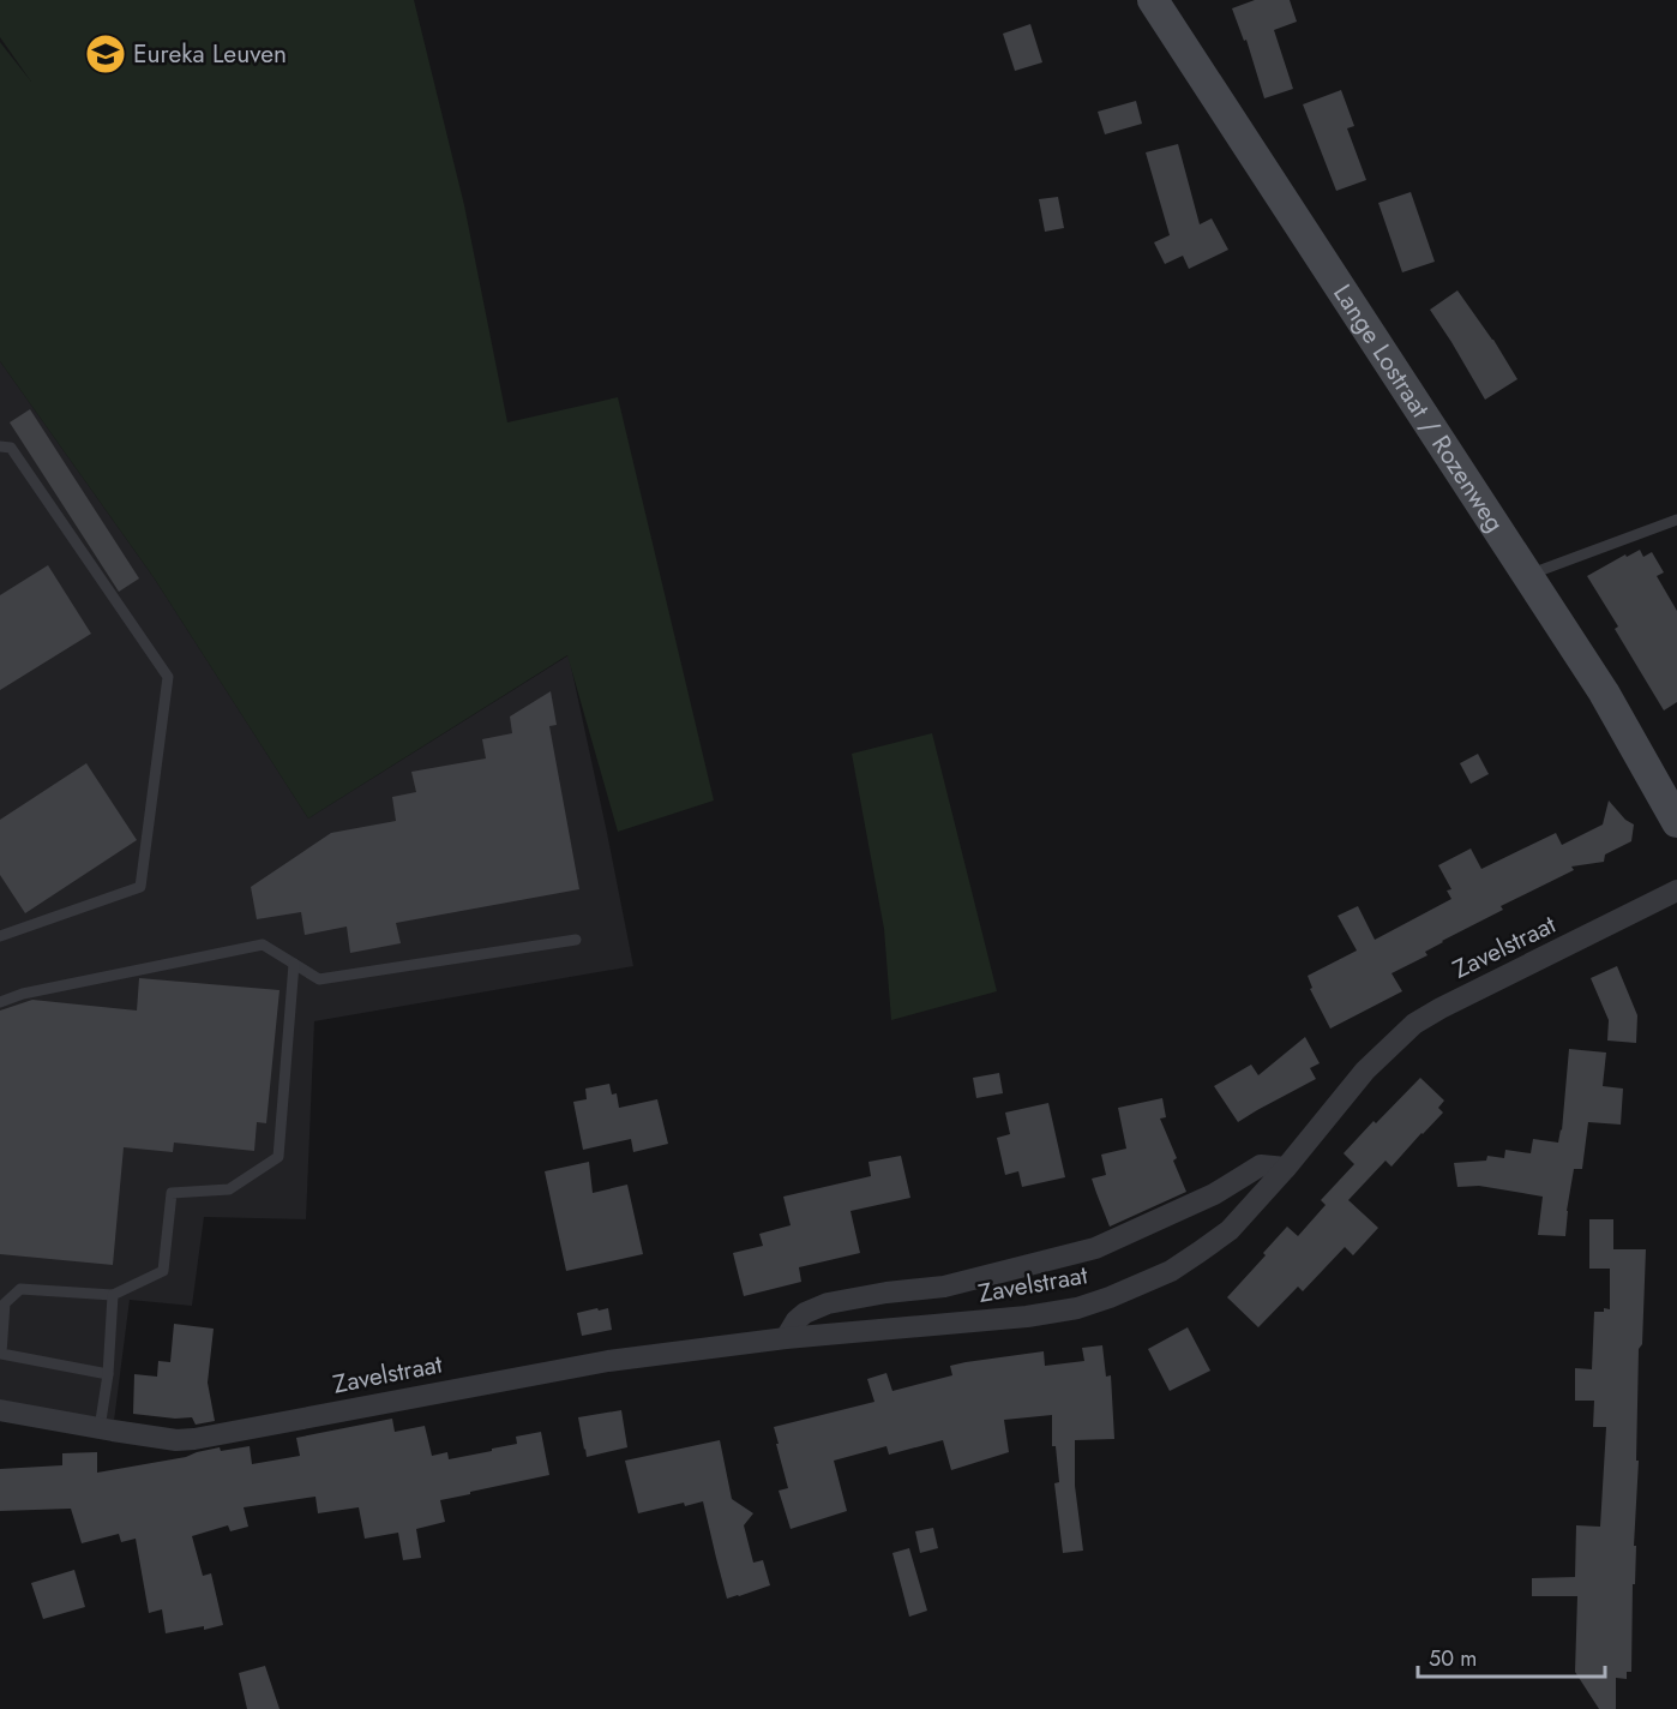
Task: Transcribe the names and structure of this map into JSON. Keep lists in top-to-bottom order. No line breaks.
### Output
{"streets":{"street":["Lange Lostraat / Rozenweg","Zavelstraat"]},"places":{"school or university":["Eureka Leuven"]},"scale_bar":"50 m"}
